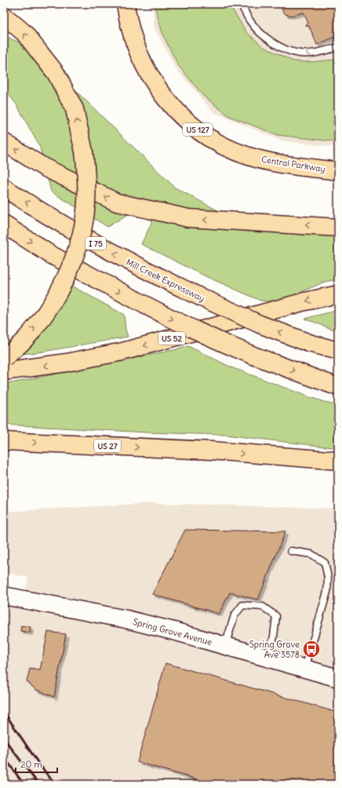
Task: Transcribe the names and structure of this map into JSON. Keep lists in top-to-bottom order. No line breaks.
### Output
{"streets":{"main road":["US 127","Central Parkway","I 75","Mill Creek Expressway","US 52","US 27","Spring Grove Avenue"]},"places":{"bus stop":["Spring Grove Ave 3578"]},"scale_bar":"20 m"}
